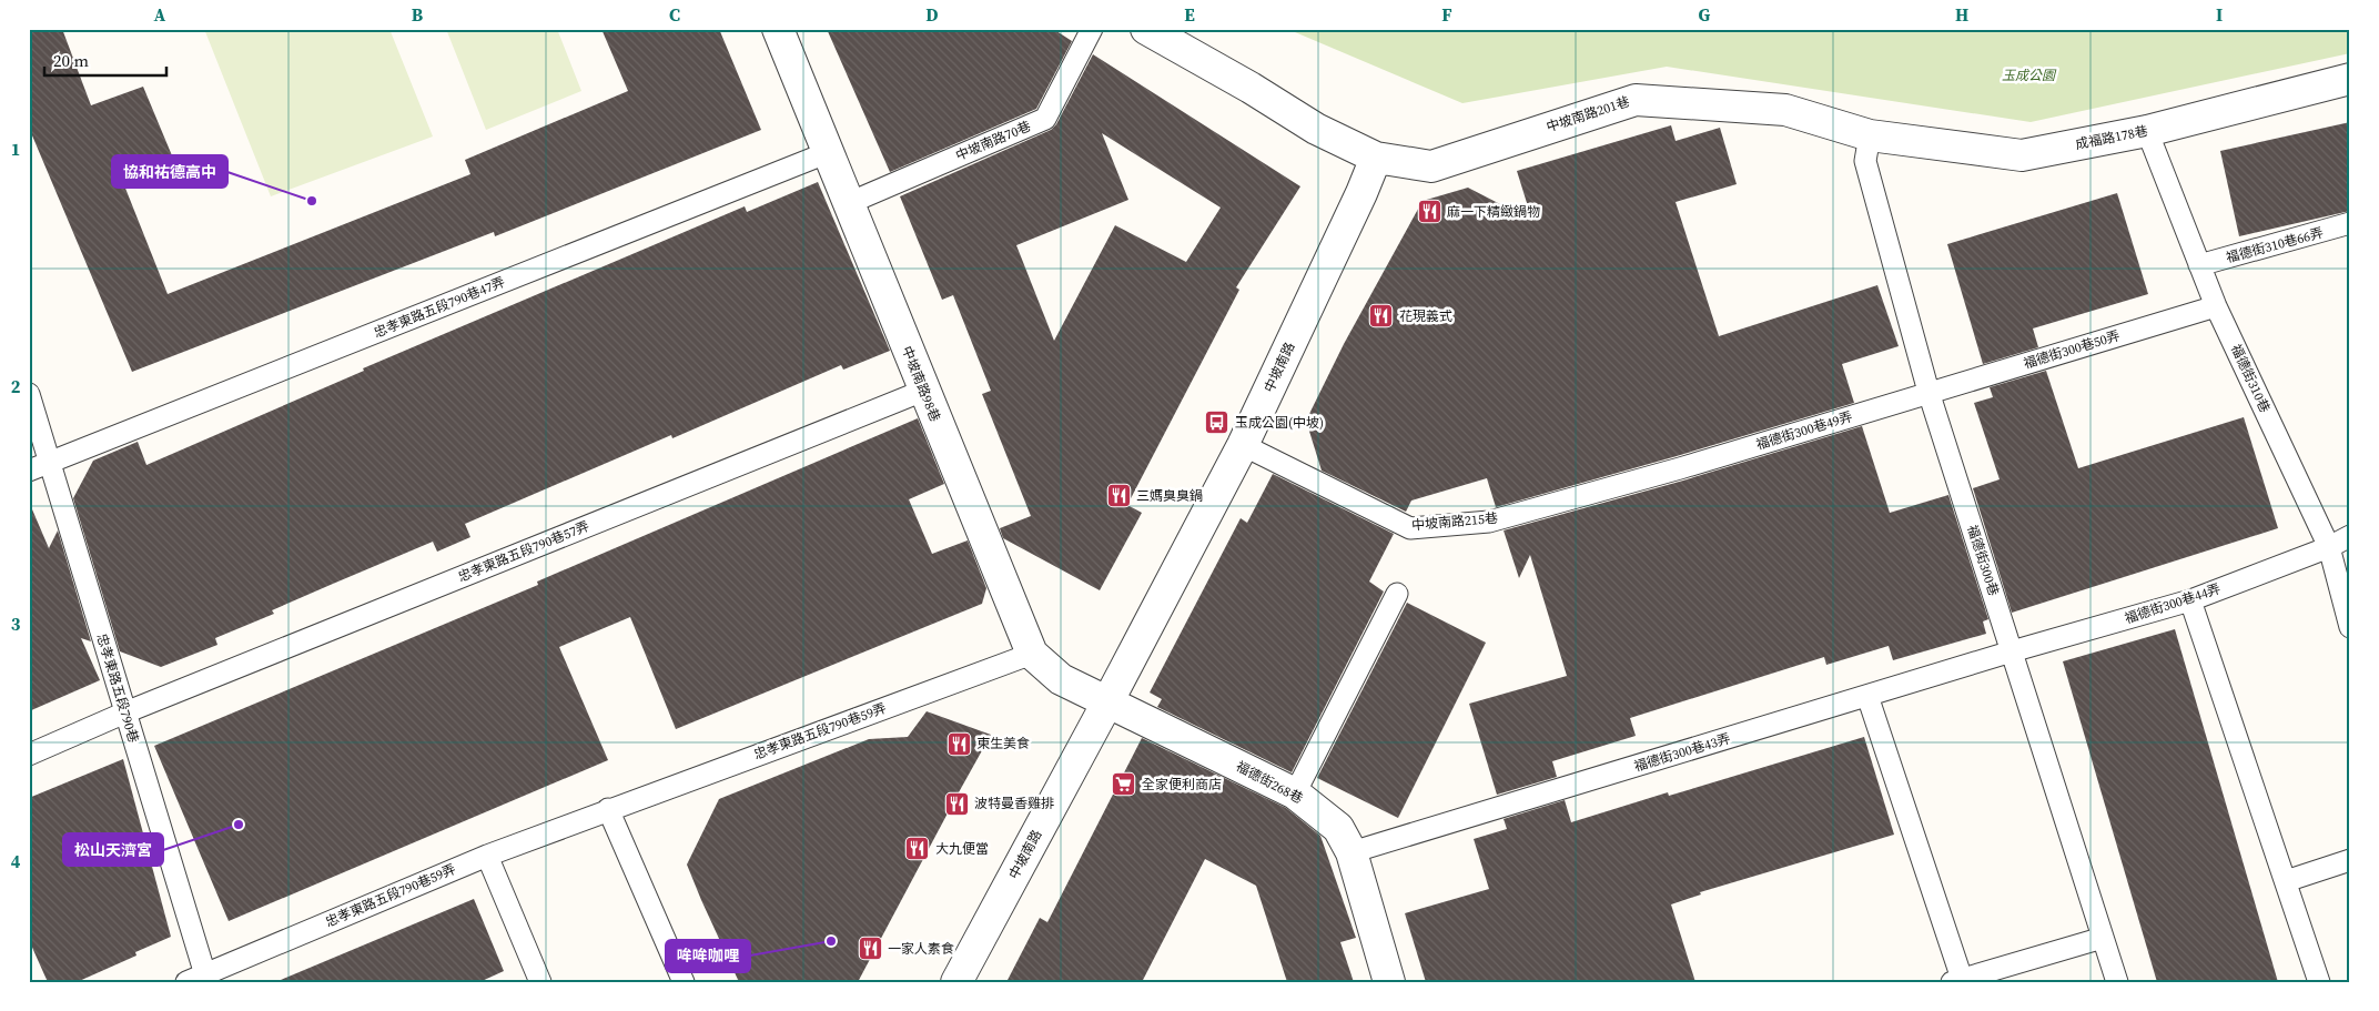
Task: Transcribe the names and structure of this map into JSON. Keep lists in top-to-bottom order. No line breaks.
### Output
{"streets":{"street":["中坡南路201巷","成福路178巷","中坡南路","中坡南路98巷","福德街268巷"],"lane":["中坡南路70巷","福德街310巷66弄","忠孝東路五段790巷47弄","福德街300巷50弄","福德街310巷","福德街300巷49弄","中坡南路215巷","忠孝東路五段790巷57弄","福德街300巷","福德街300巷44弄","忠孝東路五段790巷","忠孝東路五段790巷59弄","福德街300巷43弄"]},"crossings":[["中坡南路201巷","成福路178巷"],["中坡南路201巷","中坡南路"],["中坡南路201巷","福德街300巷"],["成福路178巷","福德街310巷"],["成福路178巷","福德街300巷"],["中坡南路70巷","中坡南路98巷"],["福德街310巷66弄","福德街310巷"],["忠孝東路五段790巷47弄","中坡南路98巷"],["忠孝東路五段790巷47弄","忠孝東路五段790巷"],["福德街300巷50弄","福德街310巷"],["福德街300巷50弄","福德街300巷49弄"],["福德街300巷50弄","福德街300巷"],["中坡南路","中坡南路98巷"],["中坡南路","中坡南路215巷"],["中坡南路","福德街268巷"],["福德街310巷","福德街300巷44弄"],["中坡南路98巷","忠孝東路五段790巷57弄"],["中坡南路98巷","忠孝東路五段790巷59弄"],["中坡南路98巷","福德街268巷"],["福德街300巷49弄","中坡南路215巷"],["福德街300巷49弄","福德街300巷"],["忠孝東路五段790巷57弄","忠孝東路五段790巷"],["福德街300巷","福德街300巷44弄"],["福德街300巷","福德街300巷43弄"],["福德街300巷44弄","福德街300巷43弄"],["忠孝東路五段790巷","忠孝東路五段790巷59弄"],["福德街300巷43弄","福德街268巷"]],"parks":["玉成公園"],"places":{"other":["協和祐德高中","松山天濟宮","哞哞咖哩"],"restaurant":["麻一下精緻鍋物","花現義式","三媽臭臭鍋","東生美食","波特曼香雞排","大九便當","一家人素食"],"bus stop":["玉成公園(中坡)"],"supermarket":["全家便利商店"]},"scale_bar":"20 m","grid":{"columns":["A","B","C","D","E","F","G","H","I"],"rows":["1","2","3","4"]}}
